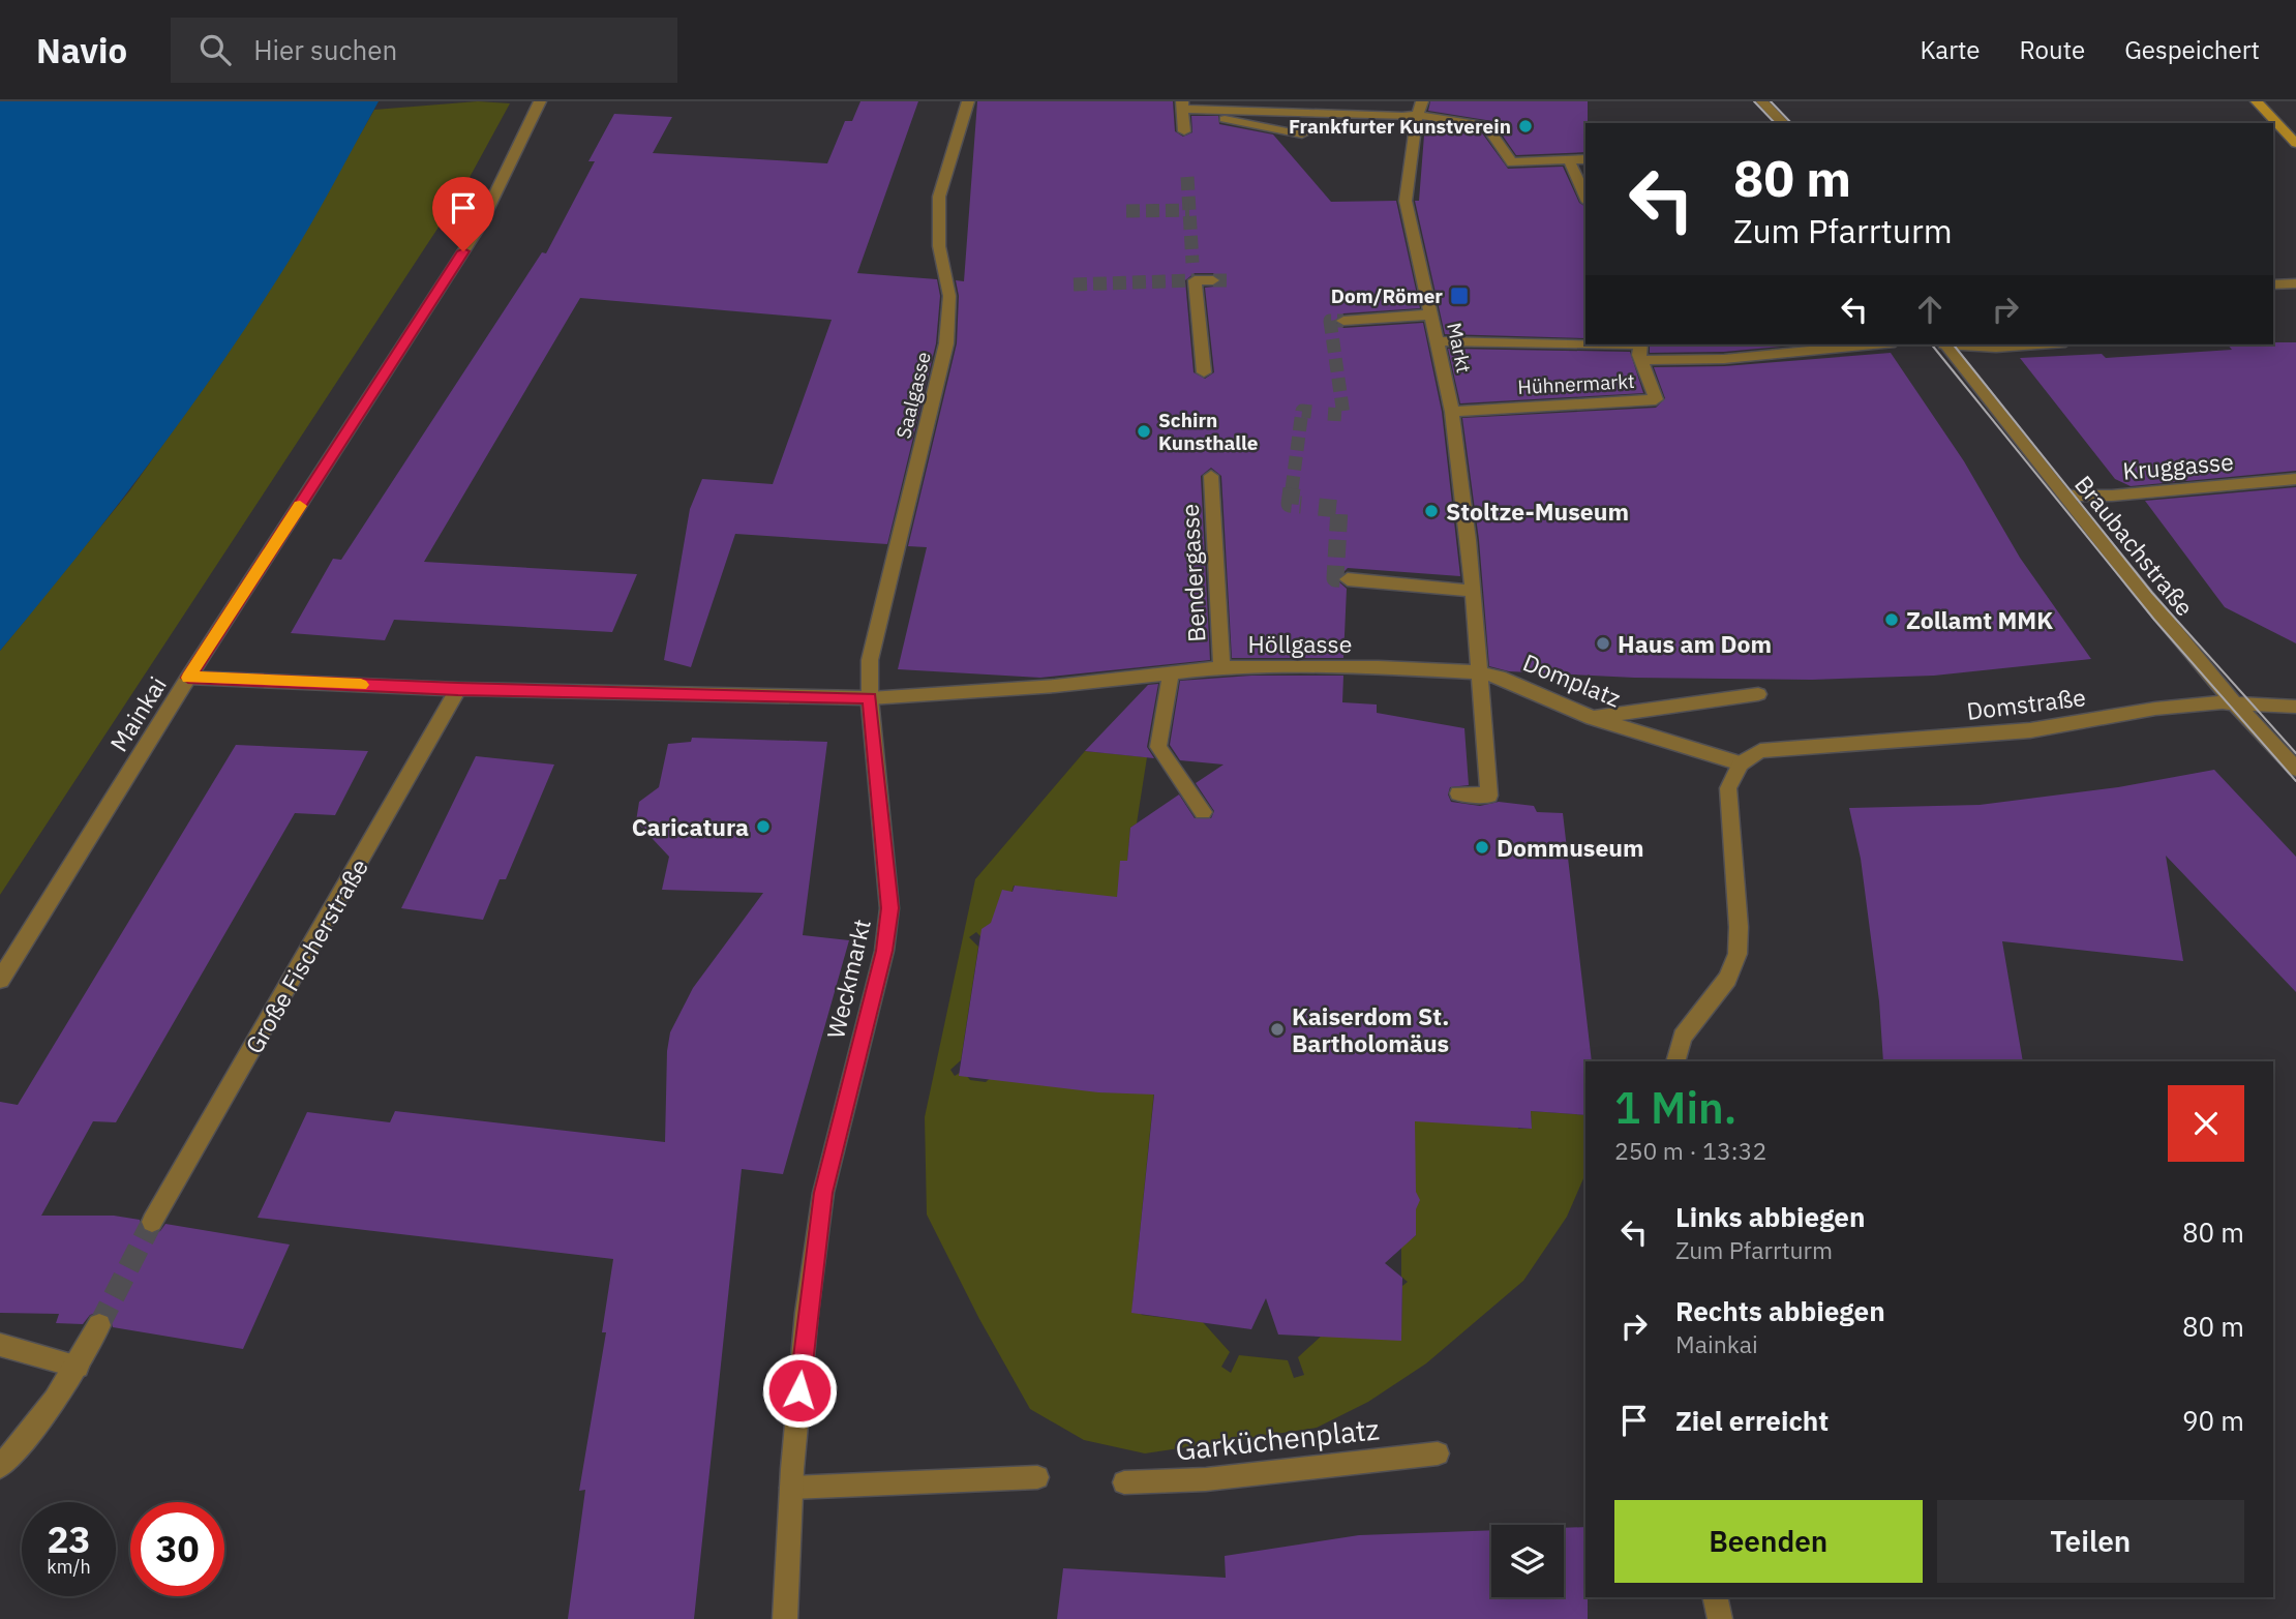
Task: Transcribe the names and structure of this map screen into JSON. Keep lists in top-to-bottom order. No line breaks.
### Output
{"streets":{"street":["Markt","Hühnermarkt","Saalgasse","Kruggasse","Braubachstraße","Bendergasse","Höllgasse","Domplatz","Domstraße","Mainkai","Große Fischerstraße","Weckmarkt","Garküchenplatz"]},"crossings":[["Markt","Hühnermarkt"],["Markt","Domplatz"],["Saalgasse","Weckmarkt"],["Kruggasse","Braubachstraße"],["Braubachstraße","Domstraße"],["Bendergasse","Höllgasse"],["Höllgasse","Domplatz"],["Domplatz","Domstraße"]],"places":{"other":["Frankfurter Kunstverein","Schirn Kunsthalle","Stoltze-Museum","Zollamt MMK","Haus am Dom","Caricatura","Dommuseum","Kaiserdom St. Bartholomäus"],"transit":["Dom/Römer"]},"page":{"header":"Navio","search":"Hier suchen","nav":["Karte","Route","Gespeichert"],"turn":["80 m","Zum Pfarrturm"],"heading":["1 Min.","250 m · 13:32"],"list":[{"name":"Links abbiegen","note":"Zum Pfarrturm","value":"80 m"},{"name":"Rechts abbiegen","note":"Mainkai","value":"80 m"},{"name":"Ziel erreicht","value":"90 m"}],"buttons":["Beenden","Teilen"],"speed":"23 km/h","limit":"30"}}
